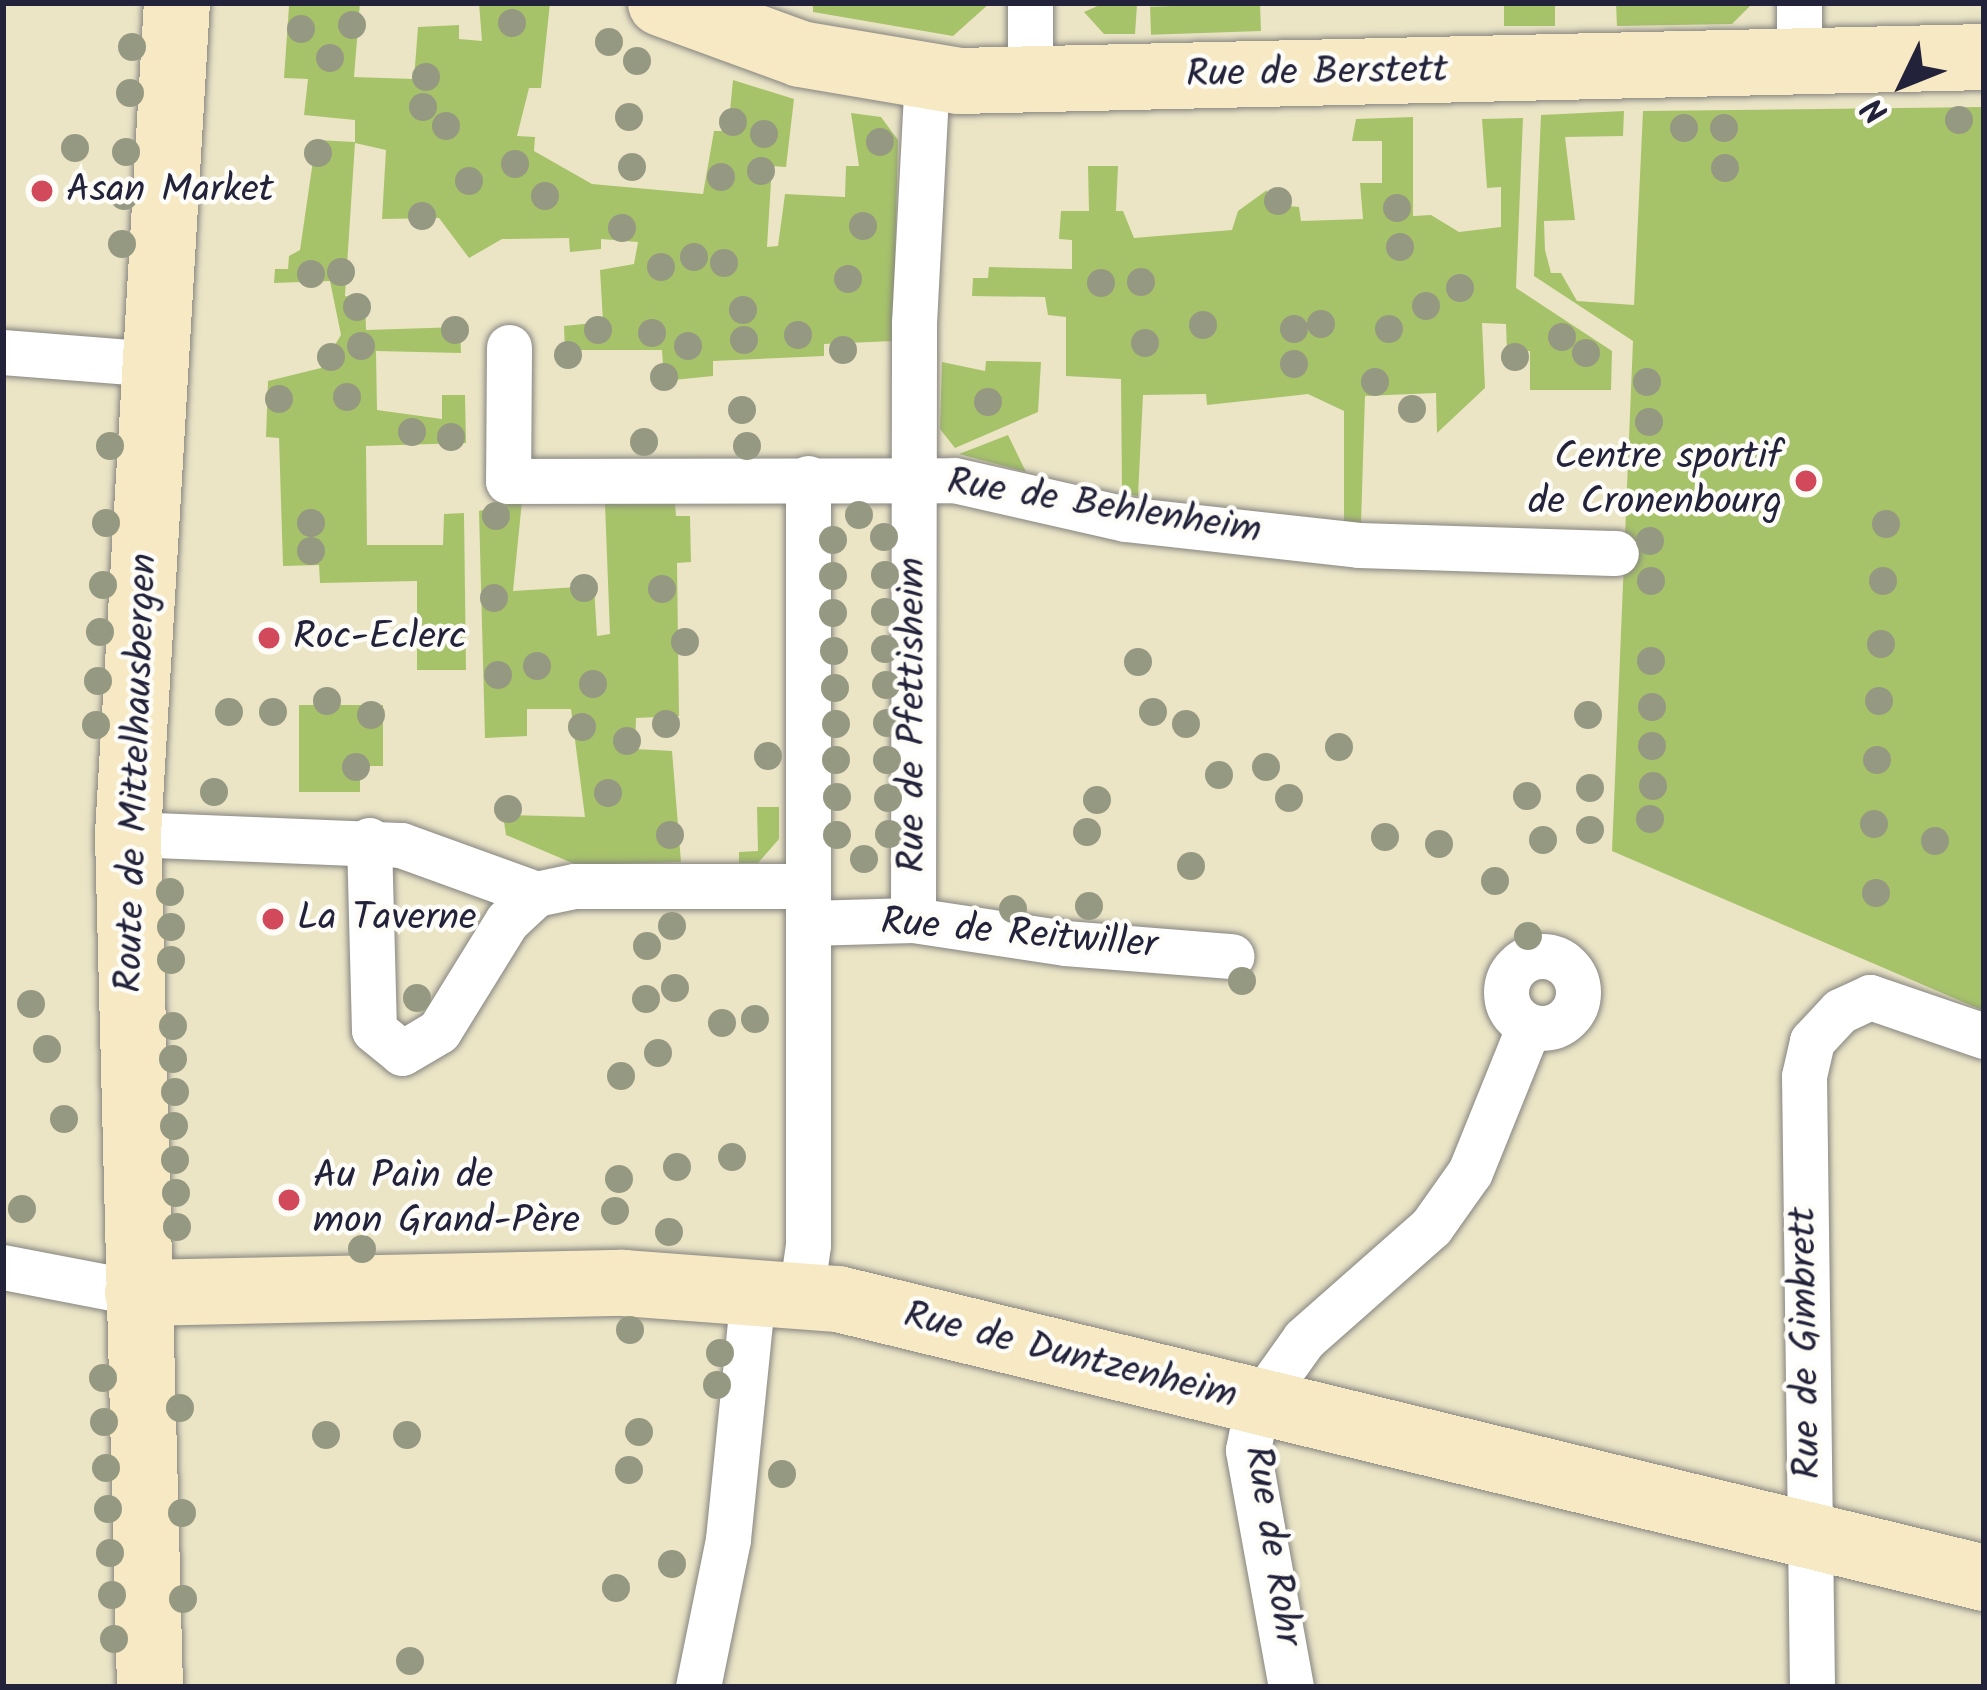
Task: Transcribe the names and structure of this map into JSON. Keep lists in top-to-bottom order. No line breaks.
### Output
{"streets":{"street":["Rue de Berstett","Rue de Behlenheim","Rue de Pfettisheim","Route de Mittelhausbergen","Rue de Reitwiller","Rue de Gimbrett","Rue de Duntzenheim","Rue de Rohr"]},"crossings":[["Rue de Berstett","Rue de Pfettisheim"],["Rue de Behlenheim","Rue de Pfettisheim"],["Rue de Pfettisheim","Rue de Reitwiller"],["Route de Mittelhausbergen","Rue de Reitwiller"],["Route de Mittelhausbergen","Rue de Duntzenheim"],["Rue de Gimbrett","Rue de Duntzenheim"],["Rue de Duntzenheim","Rue de Rohr"]],"places":["Asan Market","Centre sportif de Cronenbourg","Roc-Eclerc","La Taverne","Au Pain de mon Grand-Père"],"north":"bottom left"}
